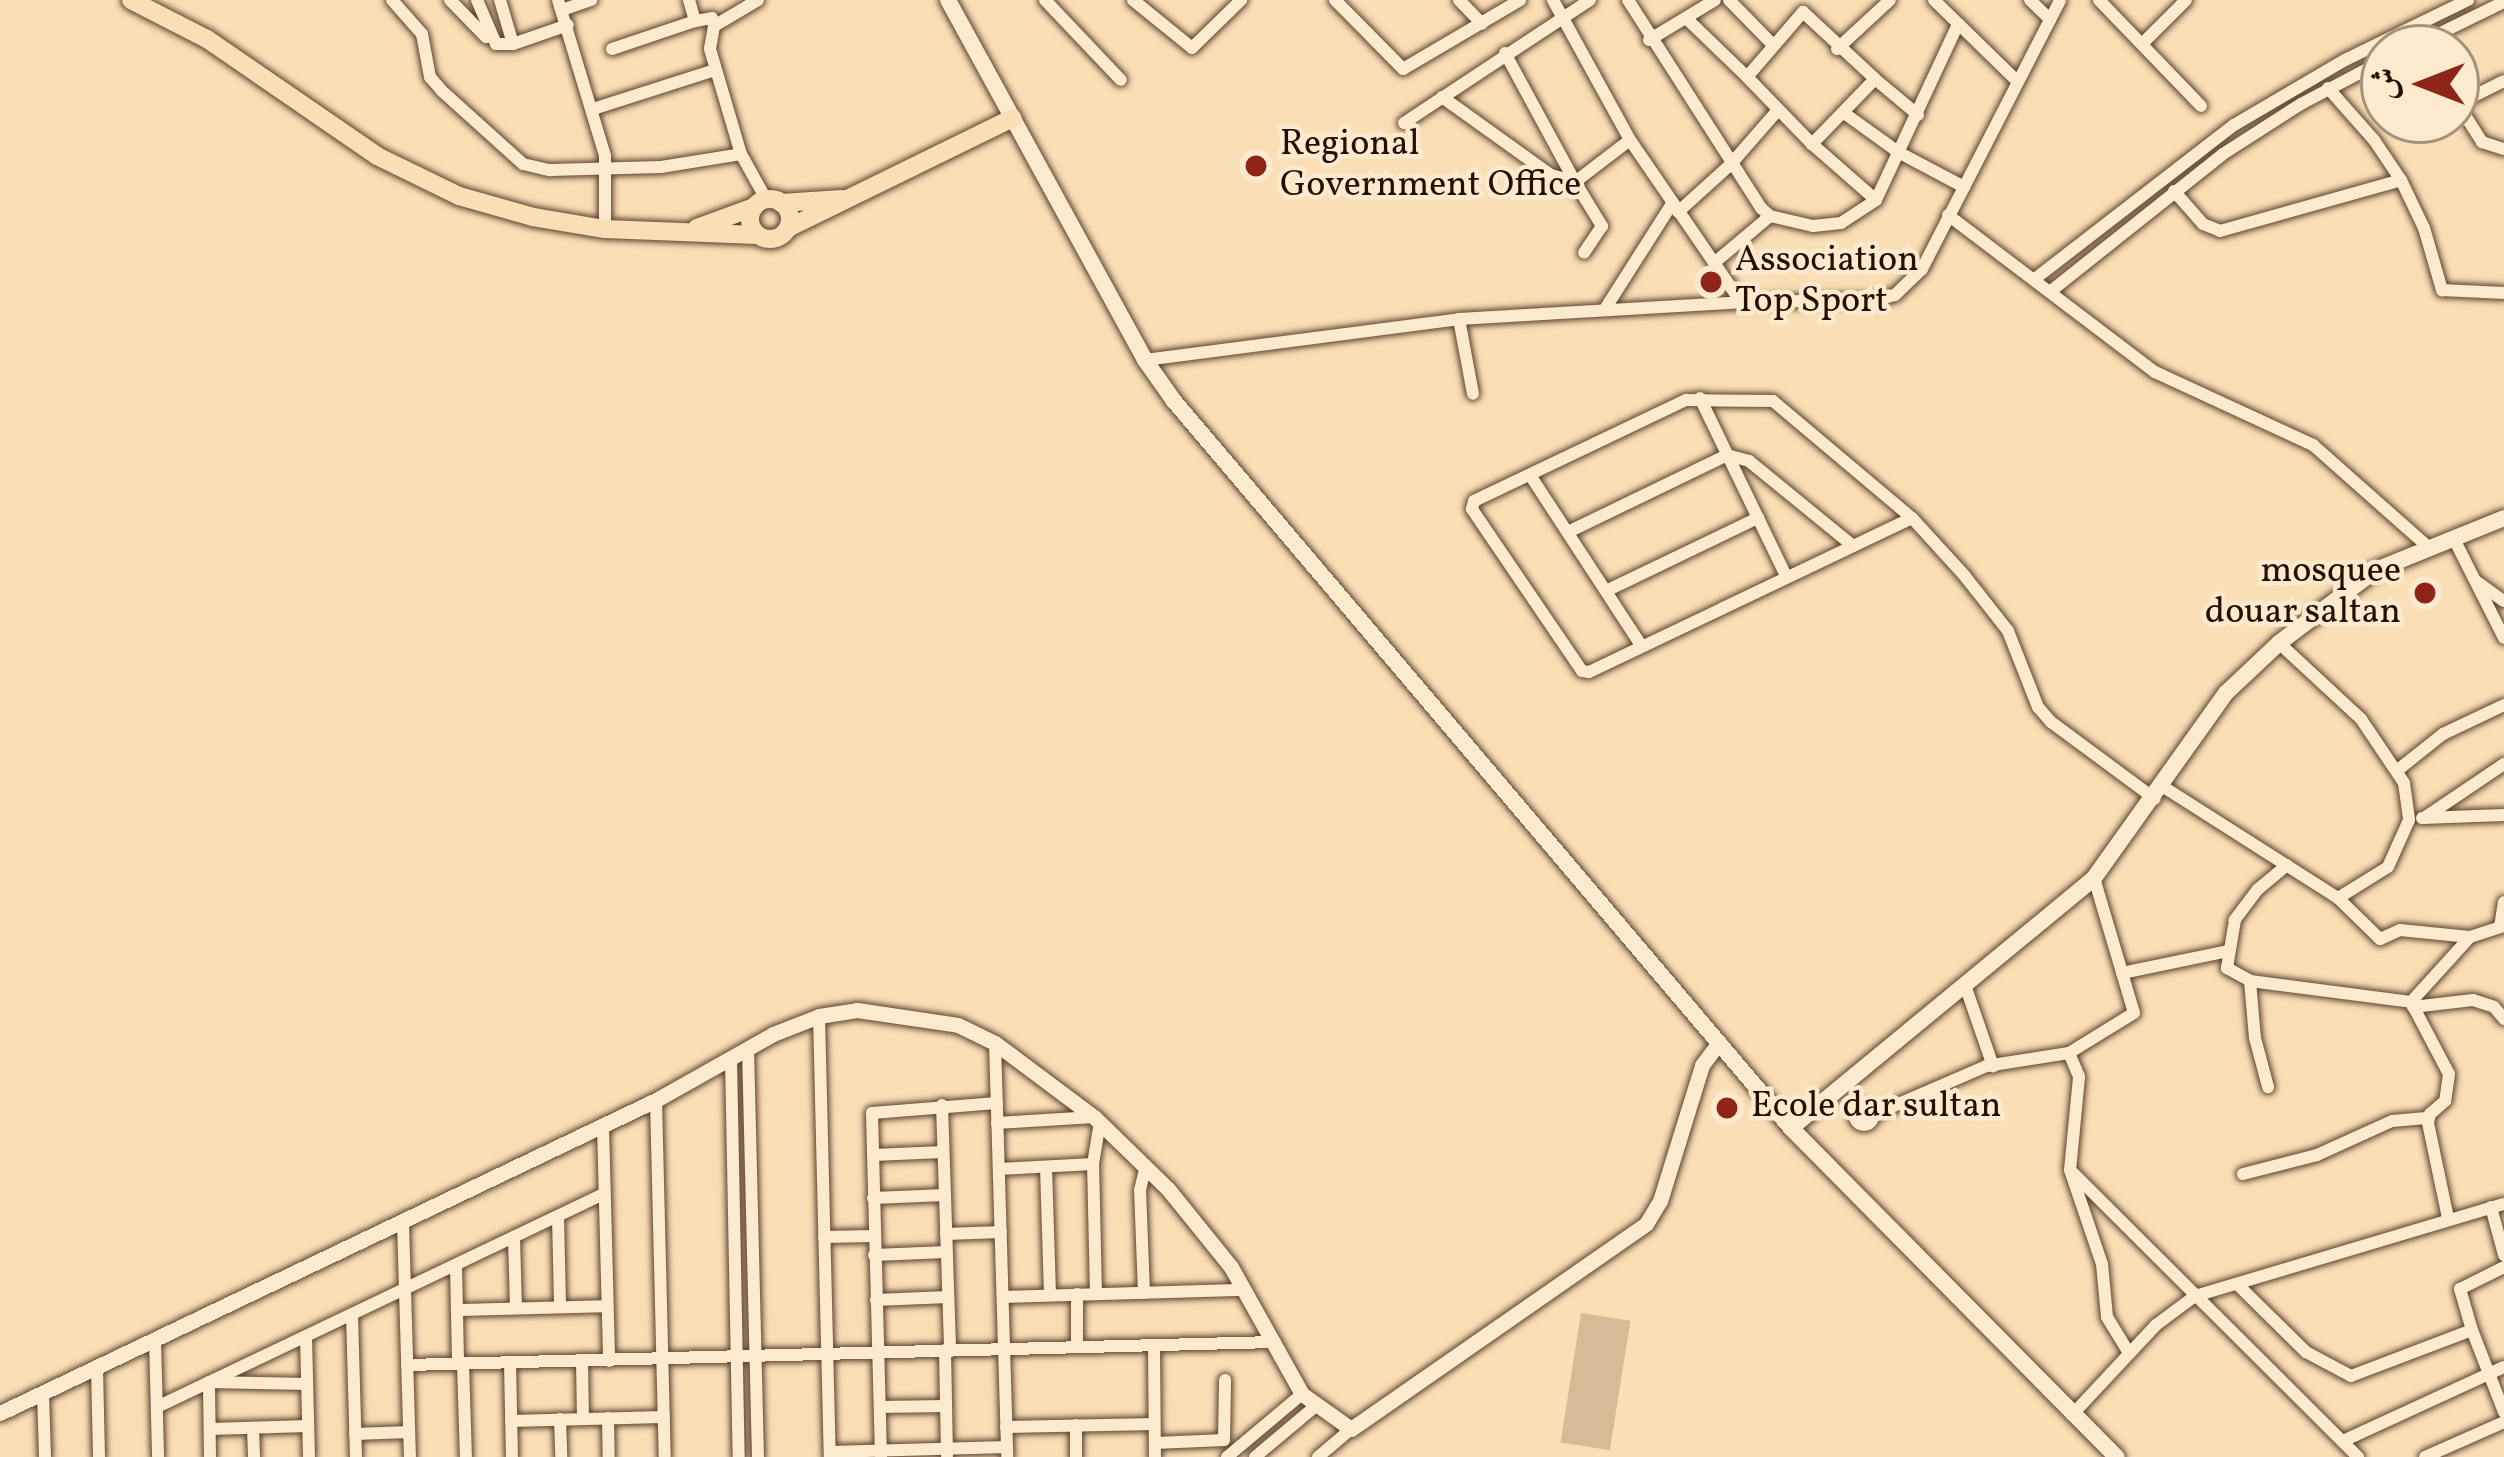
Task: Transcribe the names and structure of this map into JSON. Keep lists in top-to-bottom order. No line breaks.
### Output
{"places":["Regional Government Office","Association Top Sport","mosquee douar saltan","Ecole dar sultan"],"north":"left"}
